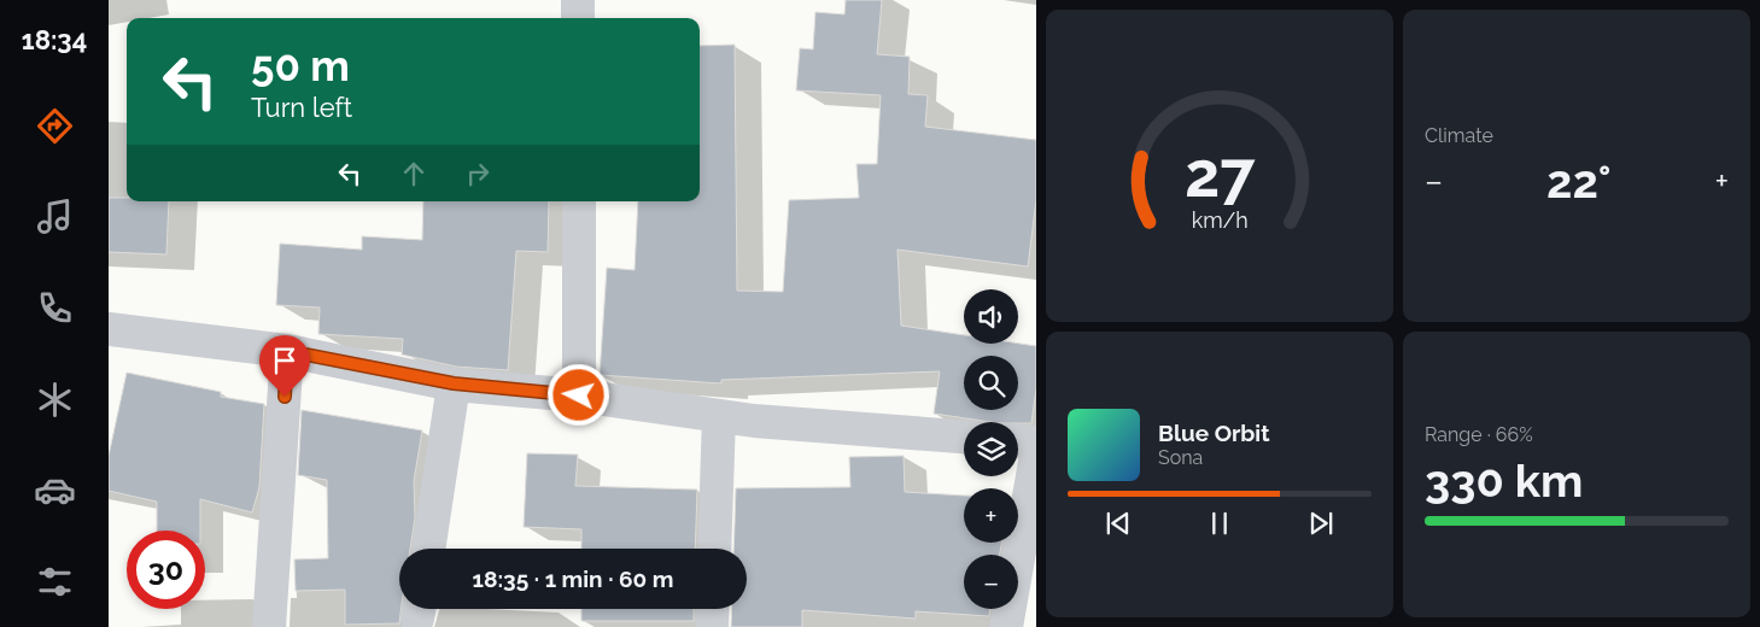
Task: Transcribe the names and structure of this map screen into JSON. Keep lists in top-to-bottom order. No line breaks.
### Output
{"page":{"tabs":"18:34","tile":["Climate",["Range · 66%","330 km"]],"turn":["50 m","Turn left"],"heat":["−","22°","+"],"map_buttons":["+","−"],"song":["Blue Orbit","Sona"],"limit":"30","trip":"18:35 · 1 min · 60 m","gauge":["27","km/h"]}}
